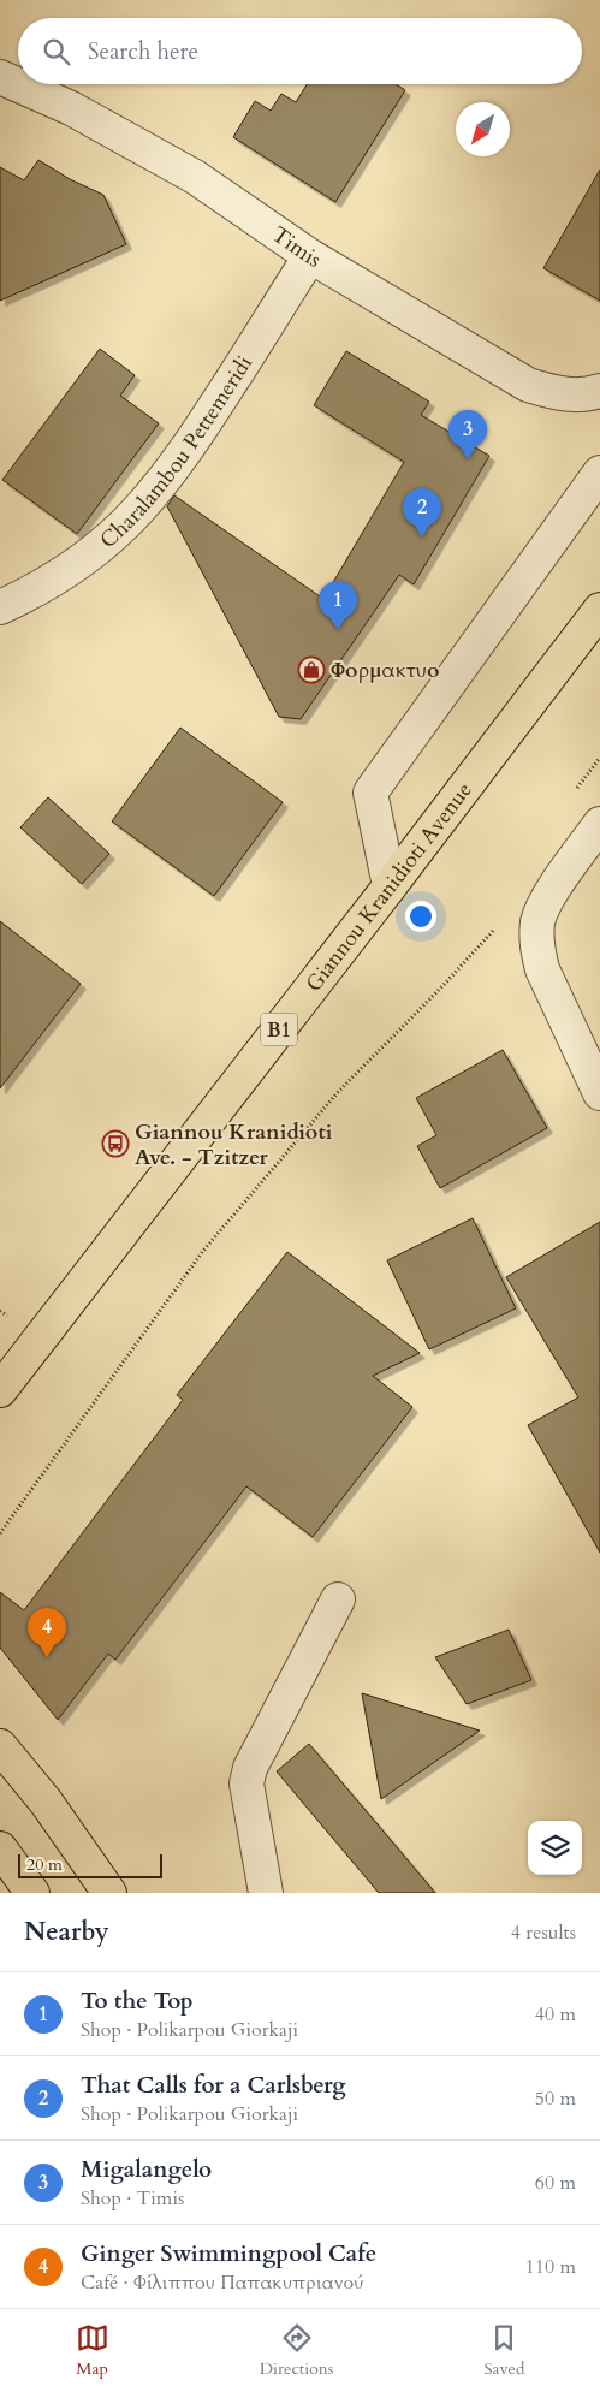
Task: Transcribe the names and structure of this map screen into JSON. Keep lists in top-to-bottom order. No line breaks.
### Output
{"streets":{"main road":["Giannou Kranidioti Avenue","B1"],"street":["Timis","Charalambou Pettemeridi"]},"crossings":[["Timis","Charalambou Pettemeridi"]],"places":{"shop":["Φορμακτυο"],"bus stop":["Giannou Kranidioti Ave. - Tzitzer"]},"scale_bar":"20 m","north":"bottom left","page":{"search":"Search here","pins":["3","2","1","4"],"scale":"20 m","heading":["Nearby","4 results"],"list":[{"mark":"1","name":"To the Top","note":"Shop · Polikarpou Giorkaji","value":"40 m"},{"mark":"2","name":"That Calls for a Carlsberg","note":"Shop · Polikarpou Giorkaji","value":"50 m"},{"mark":"3","name":"Migalangelo","note":"Shop · Timis","value":"60 m"},{"mark":"4","name":"Ginger Swimmingpool Cafe","note":"Café · Φίλιππου Παπακυπριανού","value":"110 m"}],"nav":["Map","Directions","Saved"]}}
